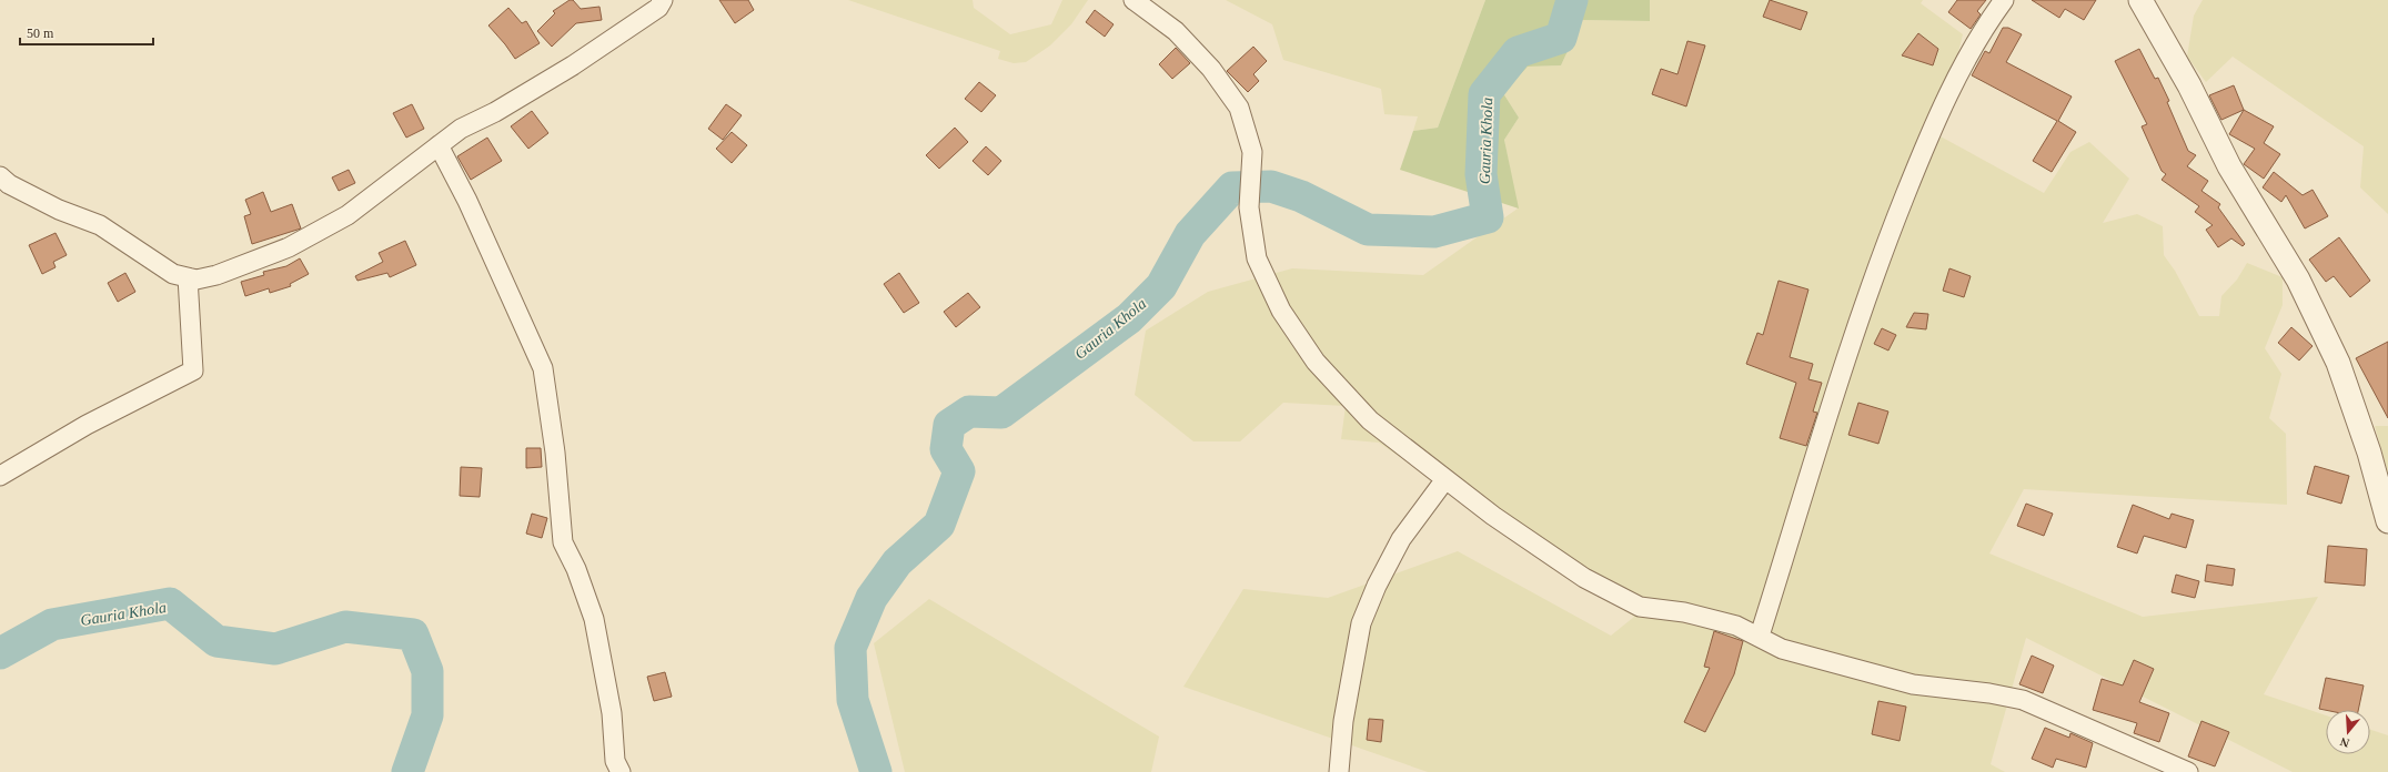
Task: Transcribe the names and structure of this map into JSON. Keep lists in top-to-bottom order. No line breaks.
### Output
{"water":["Gauria Khola"],"scale_bar":"50 m","north":"bottom"}
